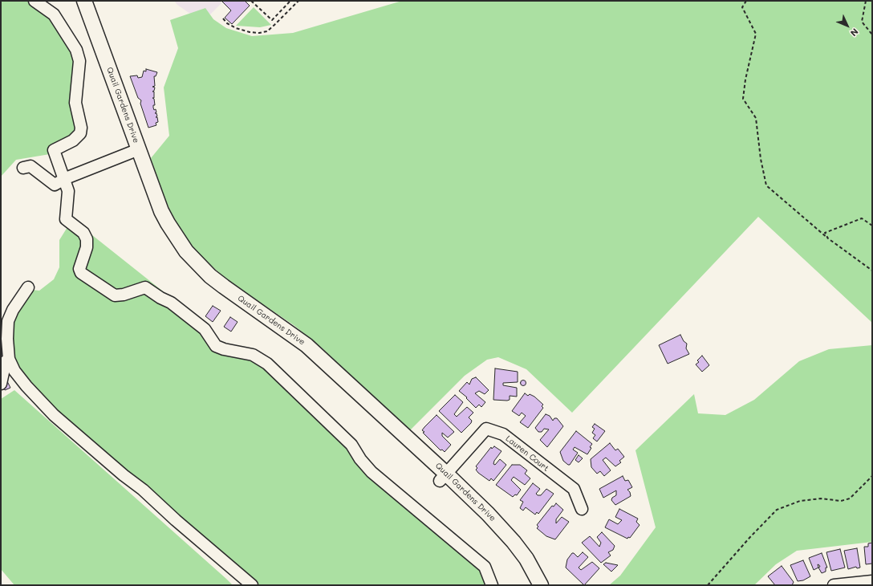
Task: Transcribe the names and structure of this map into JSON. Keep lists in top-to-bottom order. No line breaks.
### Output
{"streets":{"main road":["Quail Gardens Drive"],"street":["Lauren Court"]},"crossings":[["Quail Gardens Drive","Lauren Court"]],"north":"bottom right"}
